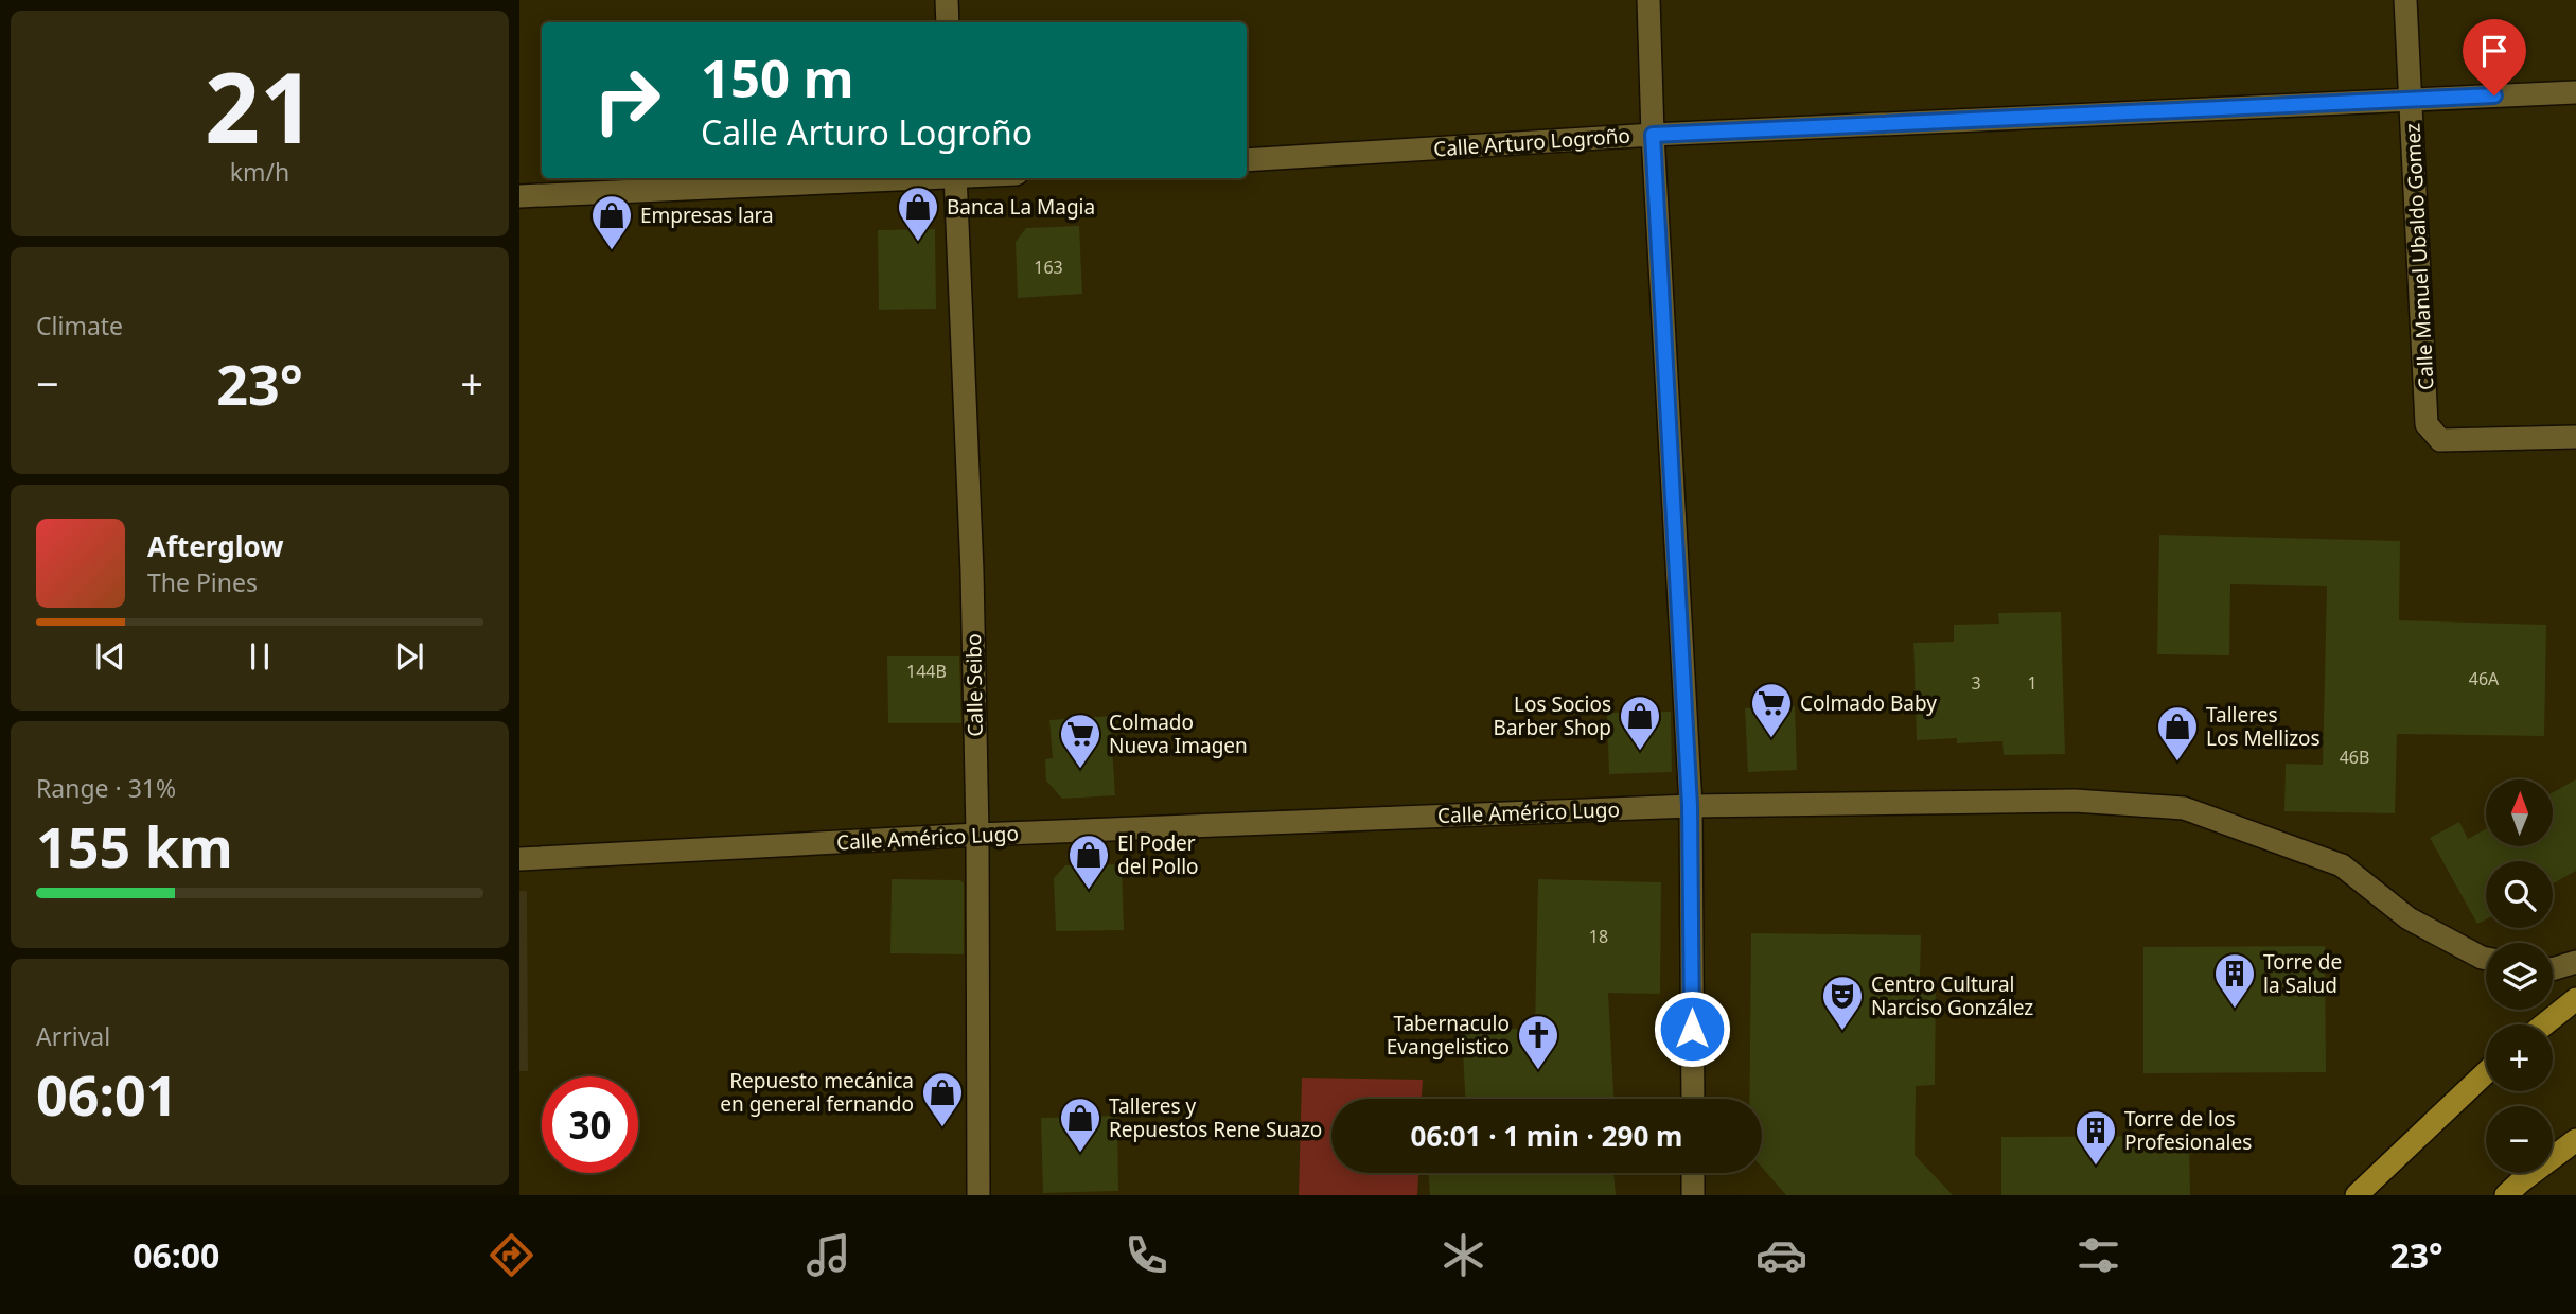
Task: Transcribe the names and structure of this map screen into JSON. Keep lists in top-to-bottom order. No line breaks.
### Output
{"streets":{"street":["Calle Arturo Logroño","Calle Manuel Ubaldo Gomez","Calle Seibo","Calle Américo Lugo"]},"crossings":[["Calle Arturo Logroño","Calle Manuel Ubaldo Gomez"],["Calle Seibo","Calle Américo Lugo"]],"places":{"shop":["Banca La Magia","Empresas lara","Los Socios Barber Shop","Talleres Los Mellizos","El Poder del Pollo","Repuesto mecánica en general fernando","Talleres y Repuestos Rene Suazo"],"supermarket":["Colmado Baby","Colmado Nueva Imagen"],"building":["Torre de la Salud","Torre de los Profesionales"],"theatre":["Centro Cultural Narciso González"],"church":["Tabernaculo Evangelistico"]},"house_numbers":["163","144B","46A","3","1","46B","18"],"north":"top","page":{"tile":[["21","km/h"],"Climate",["Range · 31%","155 km"],["Arrival","06:01"]],"turn":["150 m","Calle Arturo Logroño"],"heat":["−","23°","+"],"song":["Afterglow","The Pines"],"map_buttons":["+","−"],"limit":"30","trip":"06:01 · 1 min · 290 m","tabs":["06:00","23°"]}}
